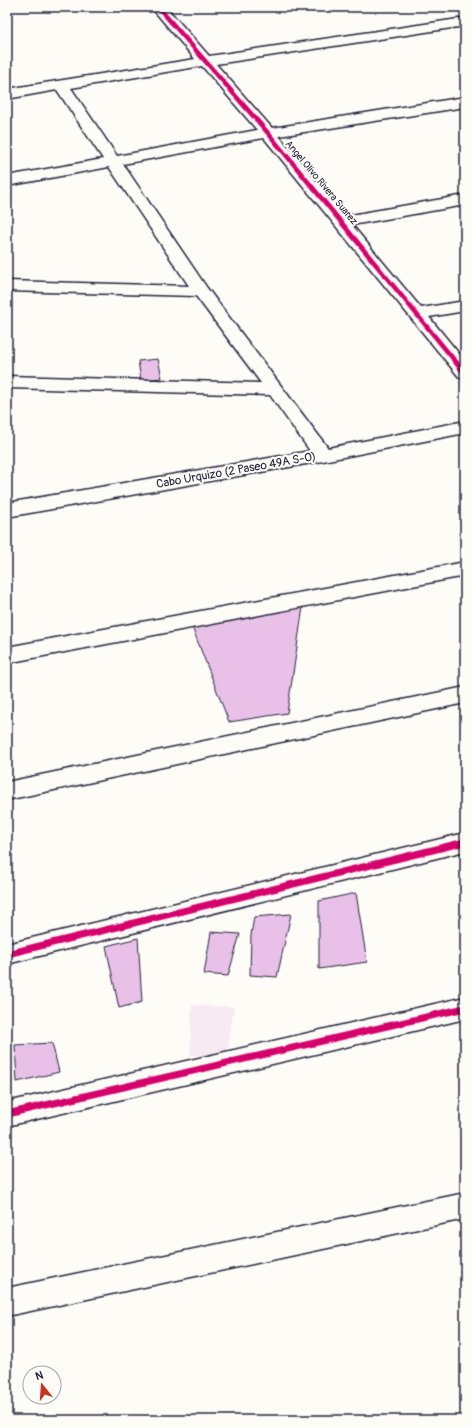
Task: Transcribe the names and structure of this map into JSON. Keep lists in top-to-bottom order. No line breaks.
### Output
{"streets":{"street":["Angel Olivo Rivera Suarez","Cabo Urquizo (2 Paseo 49A S-O)"]},"north":"top"}
